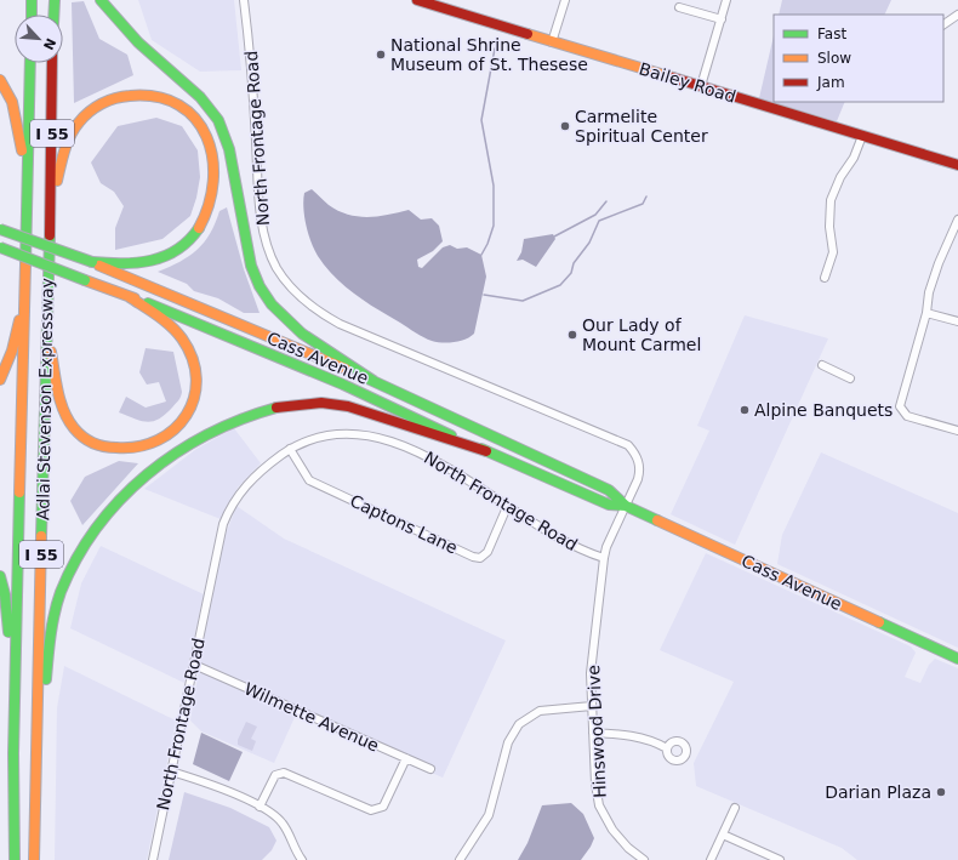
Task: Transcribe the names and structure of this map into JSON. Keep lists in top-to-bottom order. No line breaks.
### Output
{"streets":{"main road":["Bailey Road","I 55","Cass Avenue","Adlai Stevenson Expressway"],"street":["North Frontage Road","Captons Lane","Wilmette Avenue","Hinswood Drive"]},"crossings":[["North Frontage Road","Cass Avenue"],["North Frontage Road","Captons Lane"],["North Frontage Road","Wilmette Avenue"],["North Frontage Road","Hinswood Drive"]],"places":["National Shrine Museum of St. Thesese","Carmelite Spiritual Center","Our Lady of Mount Carmel","Alpine Banquets","Darian Plaza"],"legend":["Fast","Slow","Jam"],"north":"bottom right"}
